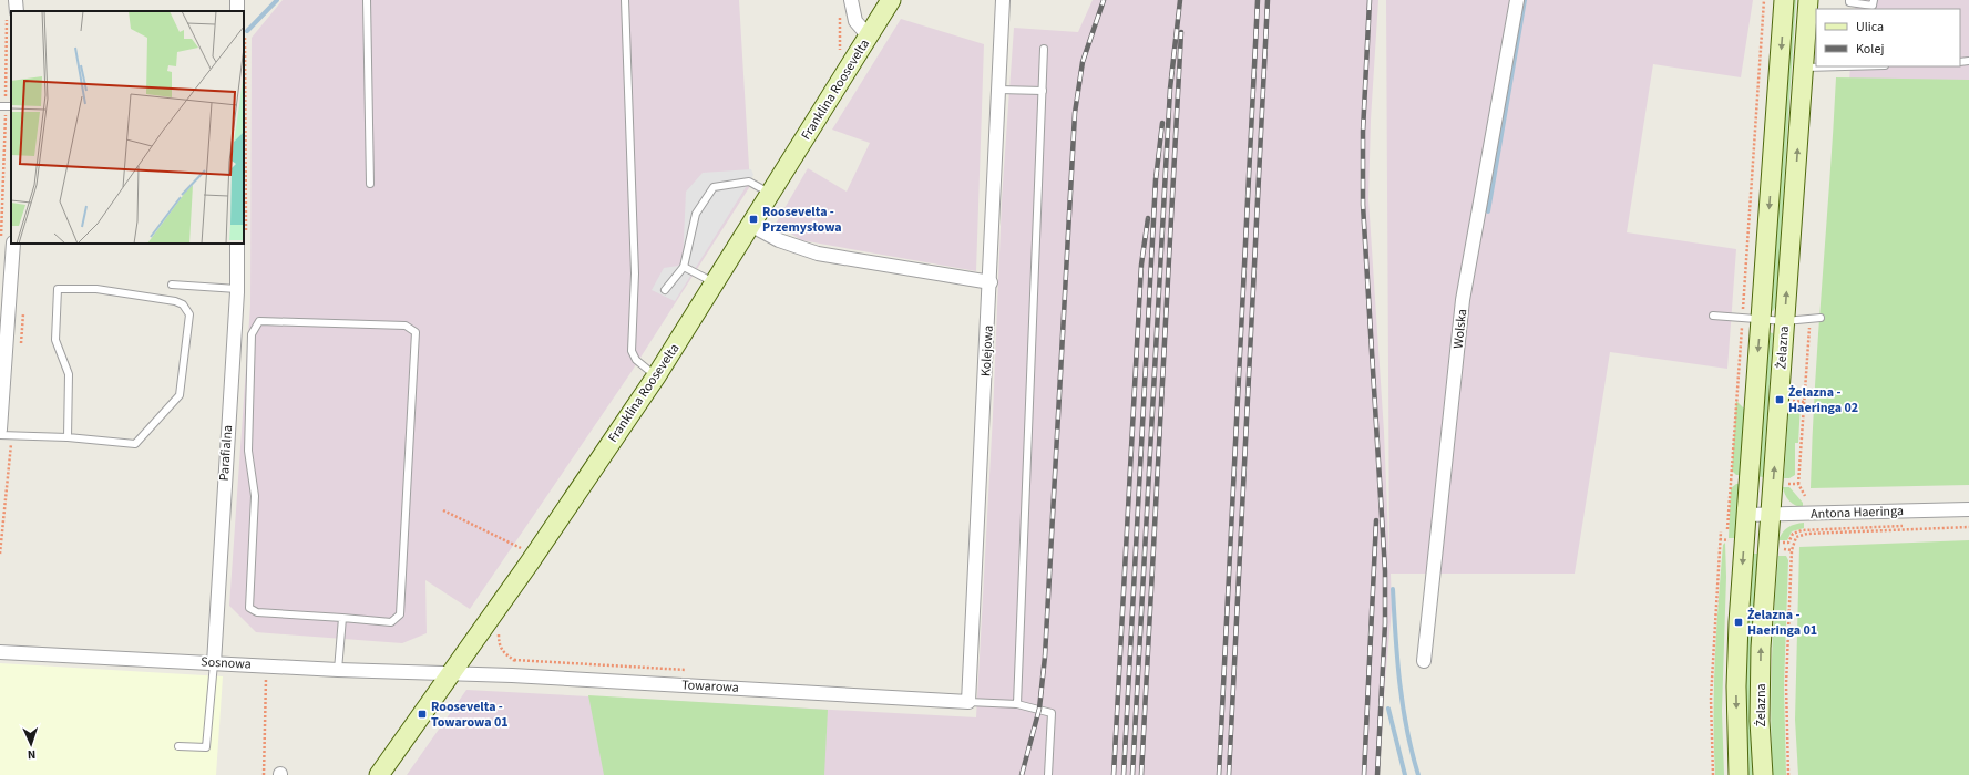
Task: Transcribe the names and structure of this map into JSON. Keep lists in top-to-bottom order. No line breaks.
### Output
{"streets":{"street":["Franklina Roosevelta","Wolska","Żelazna","Kolejowa","Parafialna","Antona Haeringa","Sosnowa","Towarowa"]},"crossings":[["Franklina Roosevelta","Sosnowa"],["Franklina Roosevelta","Towarowa"],["Żelazna","Antona Haeringa"],["Kolejowa","Towarowa"],["Parafialna","Sosnowa"],["Sosnowa","Towarowa"]],"places":{"transit":["Roosevelta - Przemysłowa","Żelazna - Haeringa 02","Żelazna - Haeringa 01","Roosevelta - Towarowa 01"]},"legend":["Ulica","Kolej"],"north":"bottom"}
